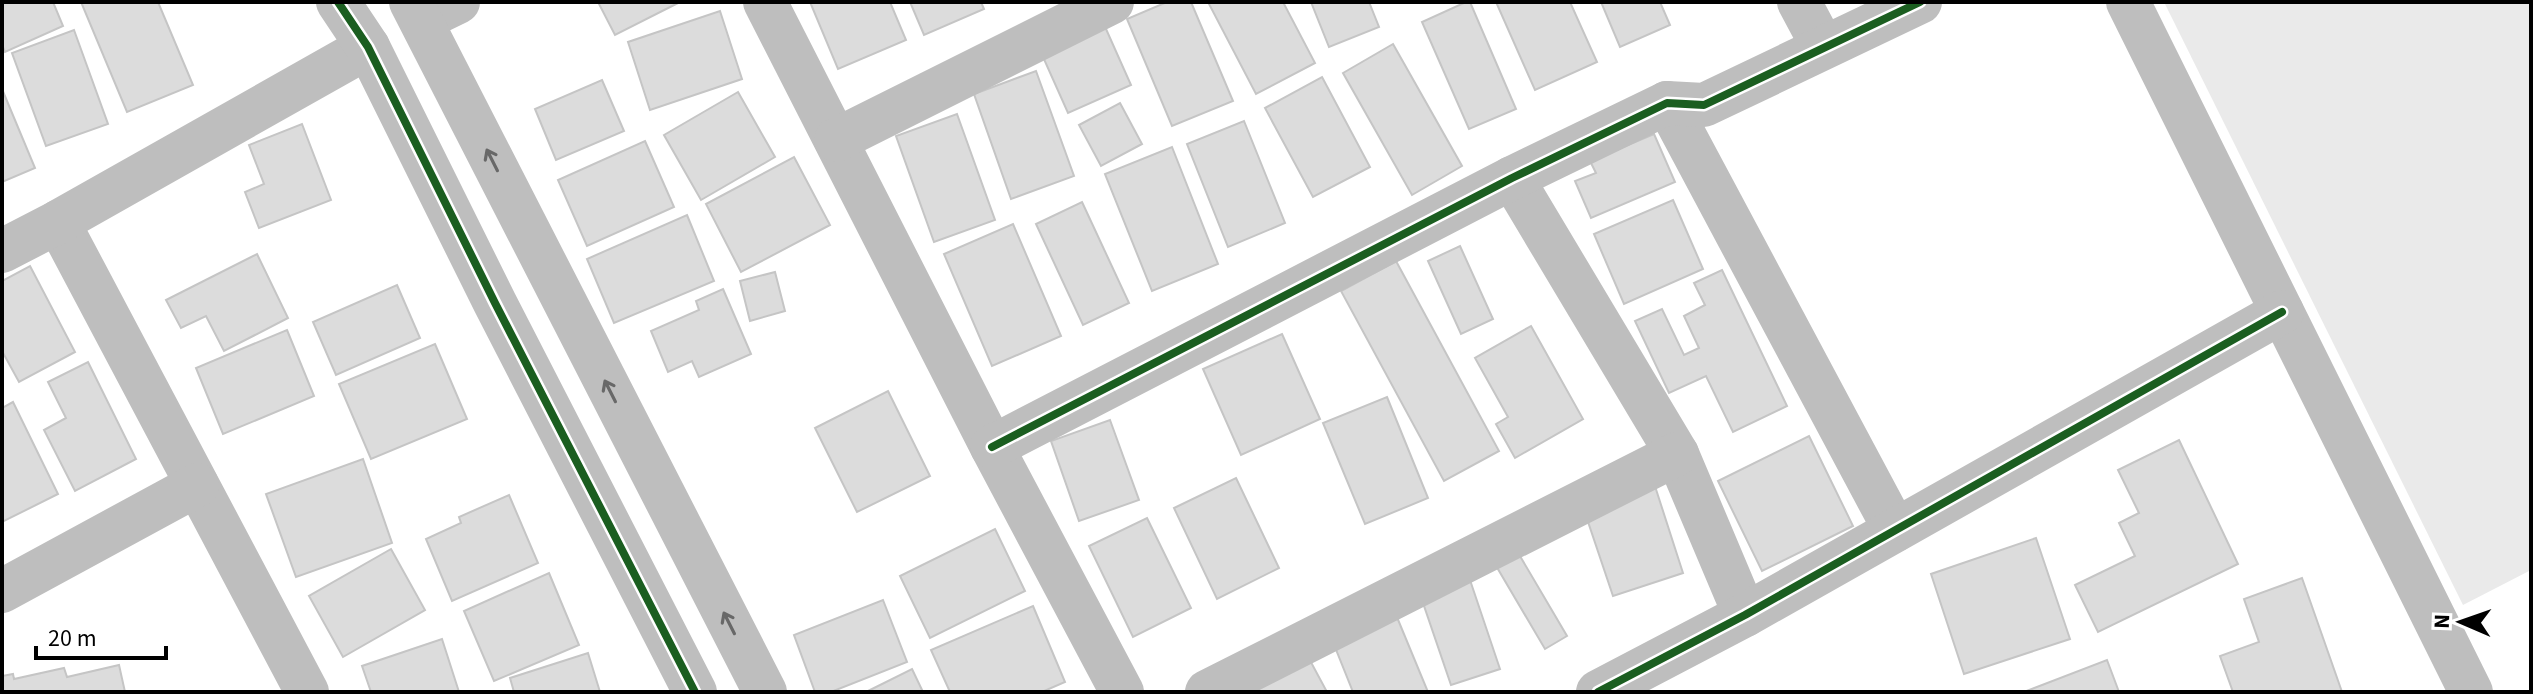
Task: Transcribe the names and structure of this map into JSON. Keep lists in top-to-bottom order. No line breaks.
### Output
{"scale_bar":"20 m","north":"left"}
